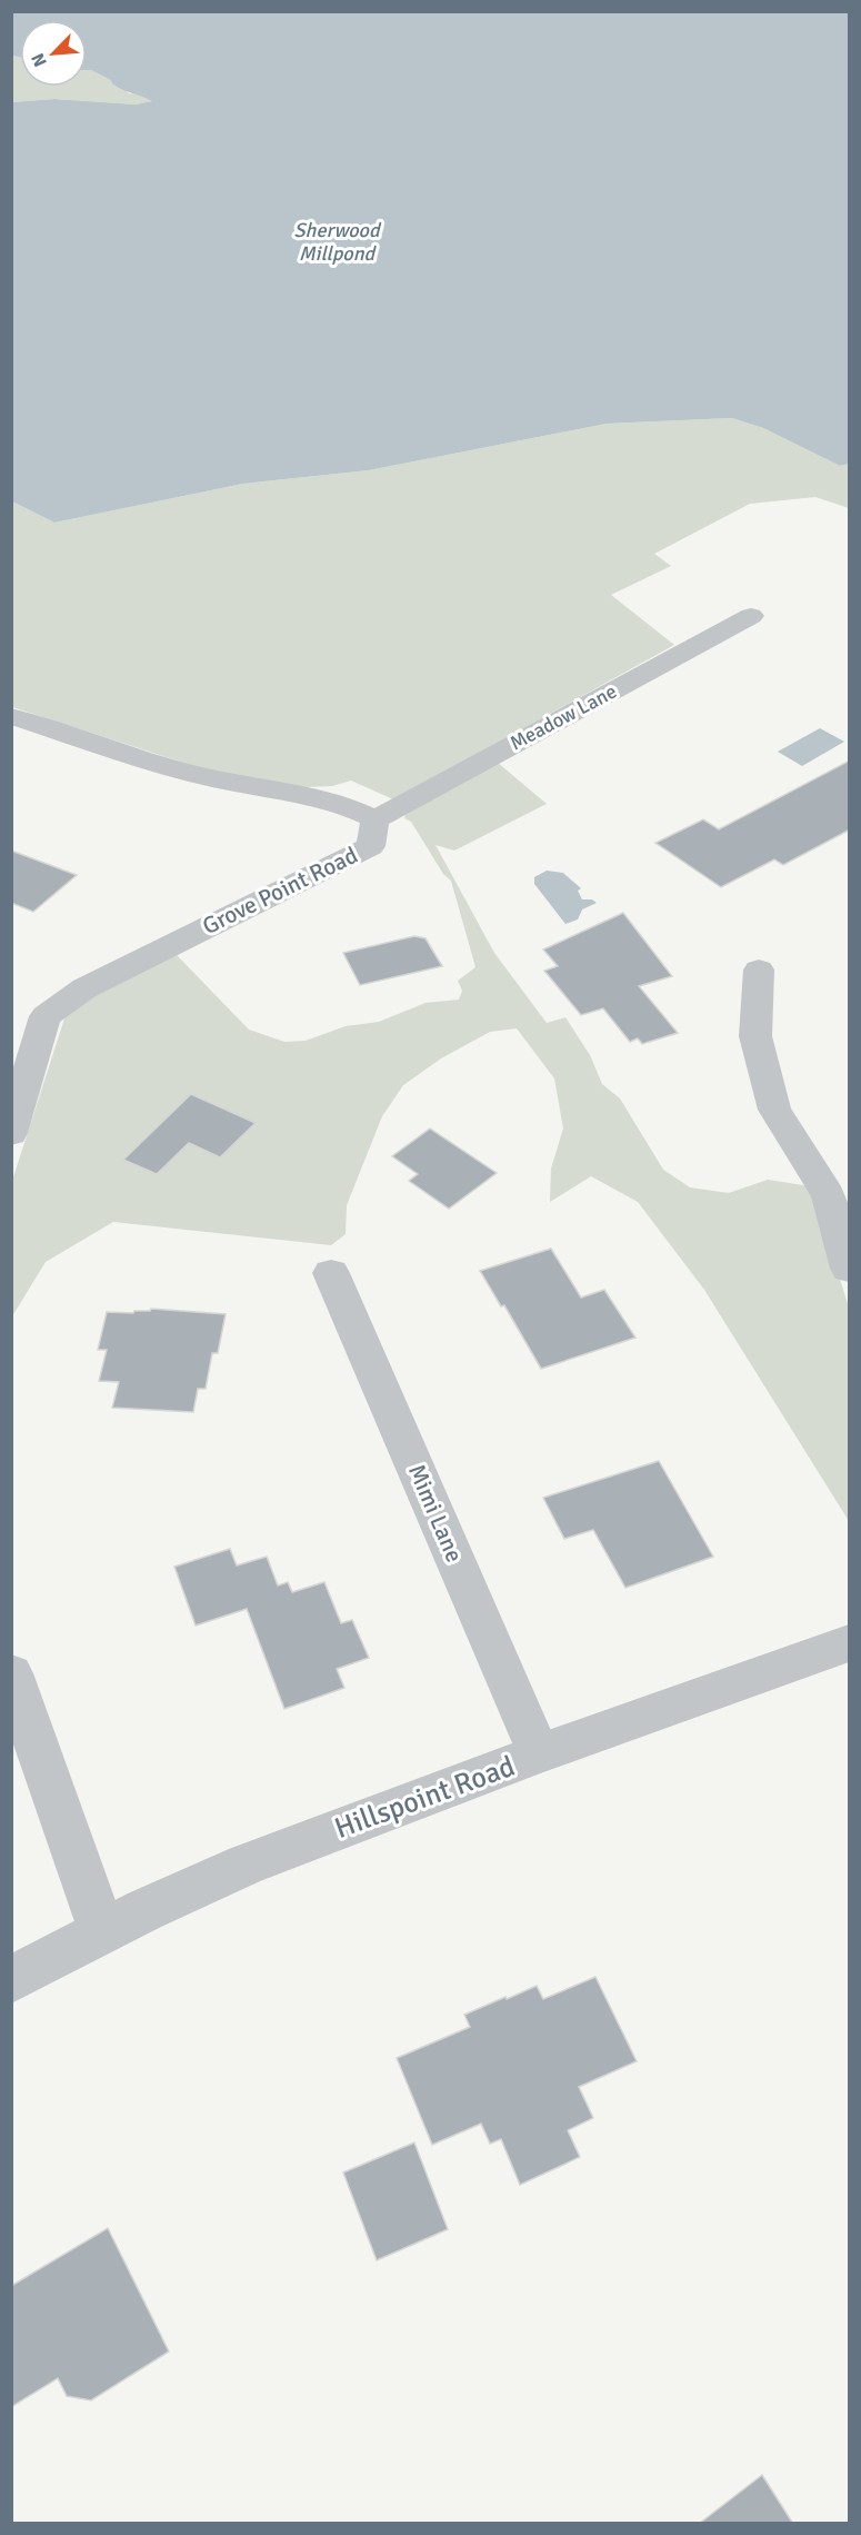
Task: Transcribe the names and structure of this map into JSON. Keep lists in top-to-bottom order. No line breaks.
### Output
{"streets":{"street":["Meadow Lane","Grove Point Road","Mimi Lane","Hillspoint Road"]},"crossings":[["Meadow Lane","Grove Point Road"],["Mimi Lane","Hillspoint Road"]],"water":["Sherwood Millpond"],"north":"bottom left"}
